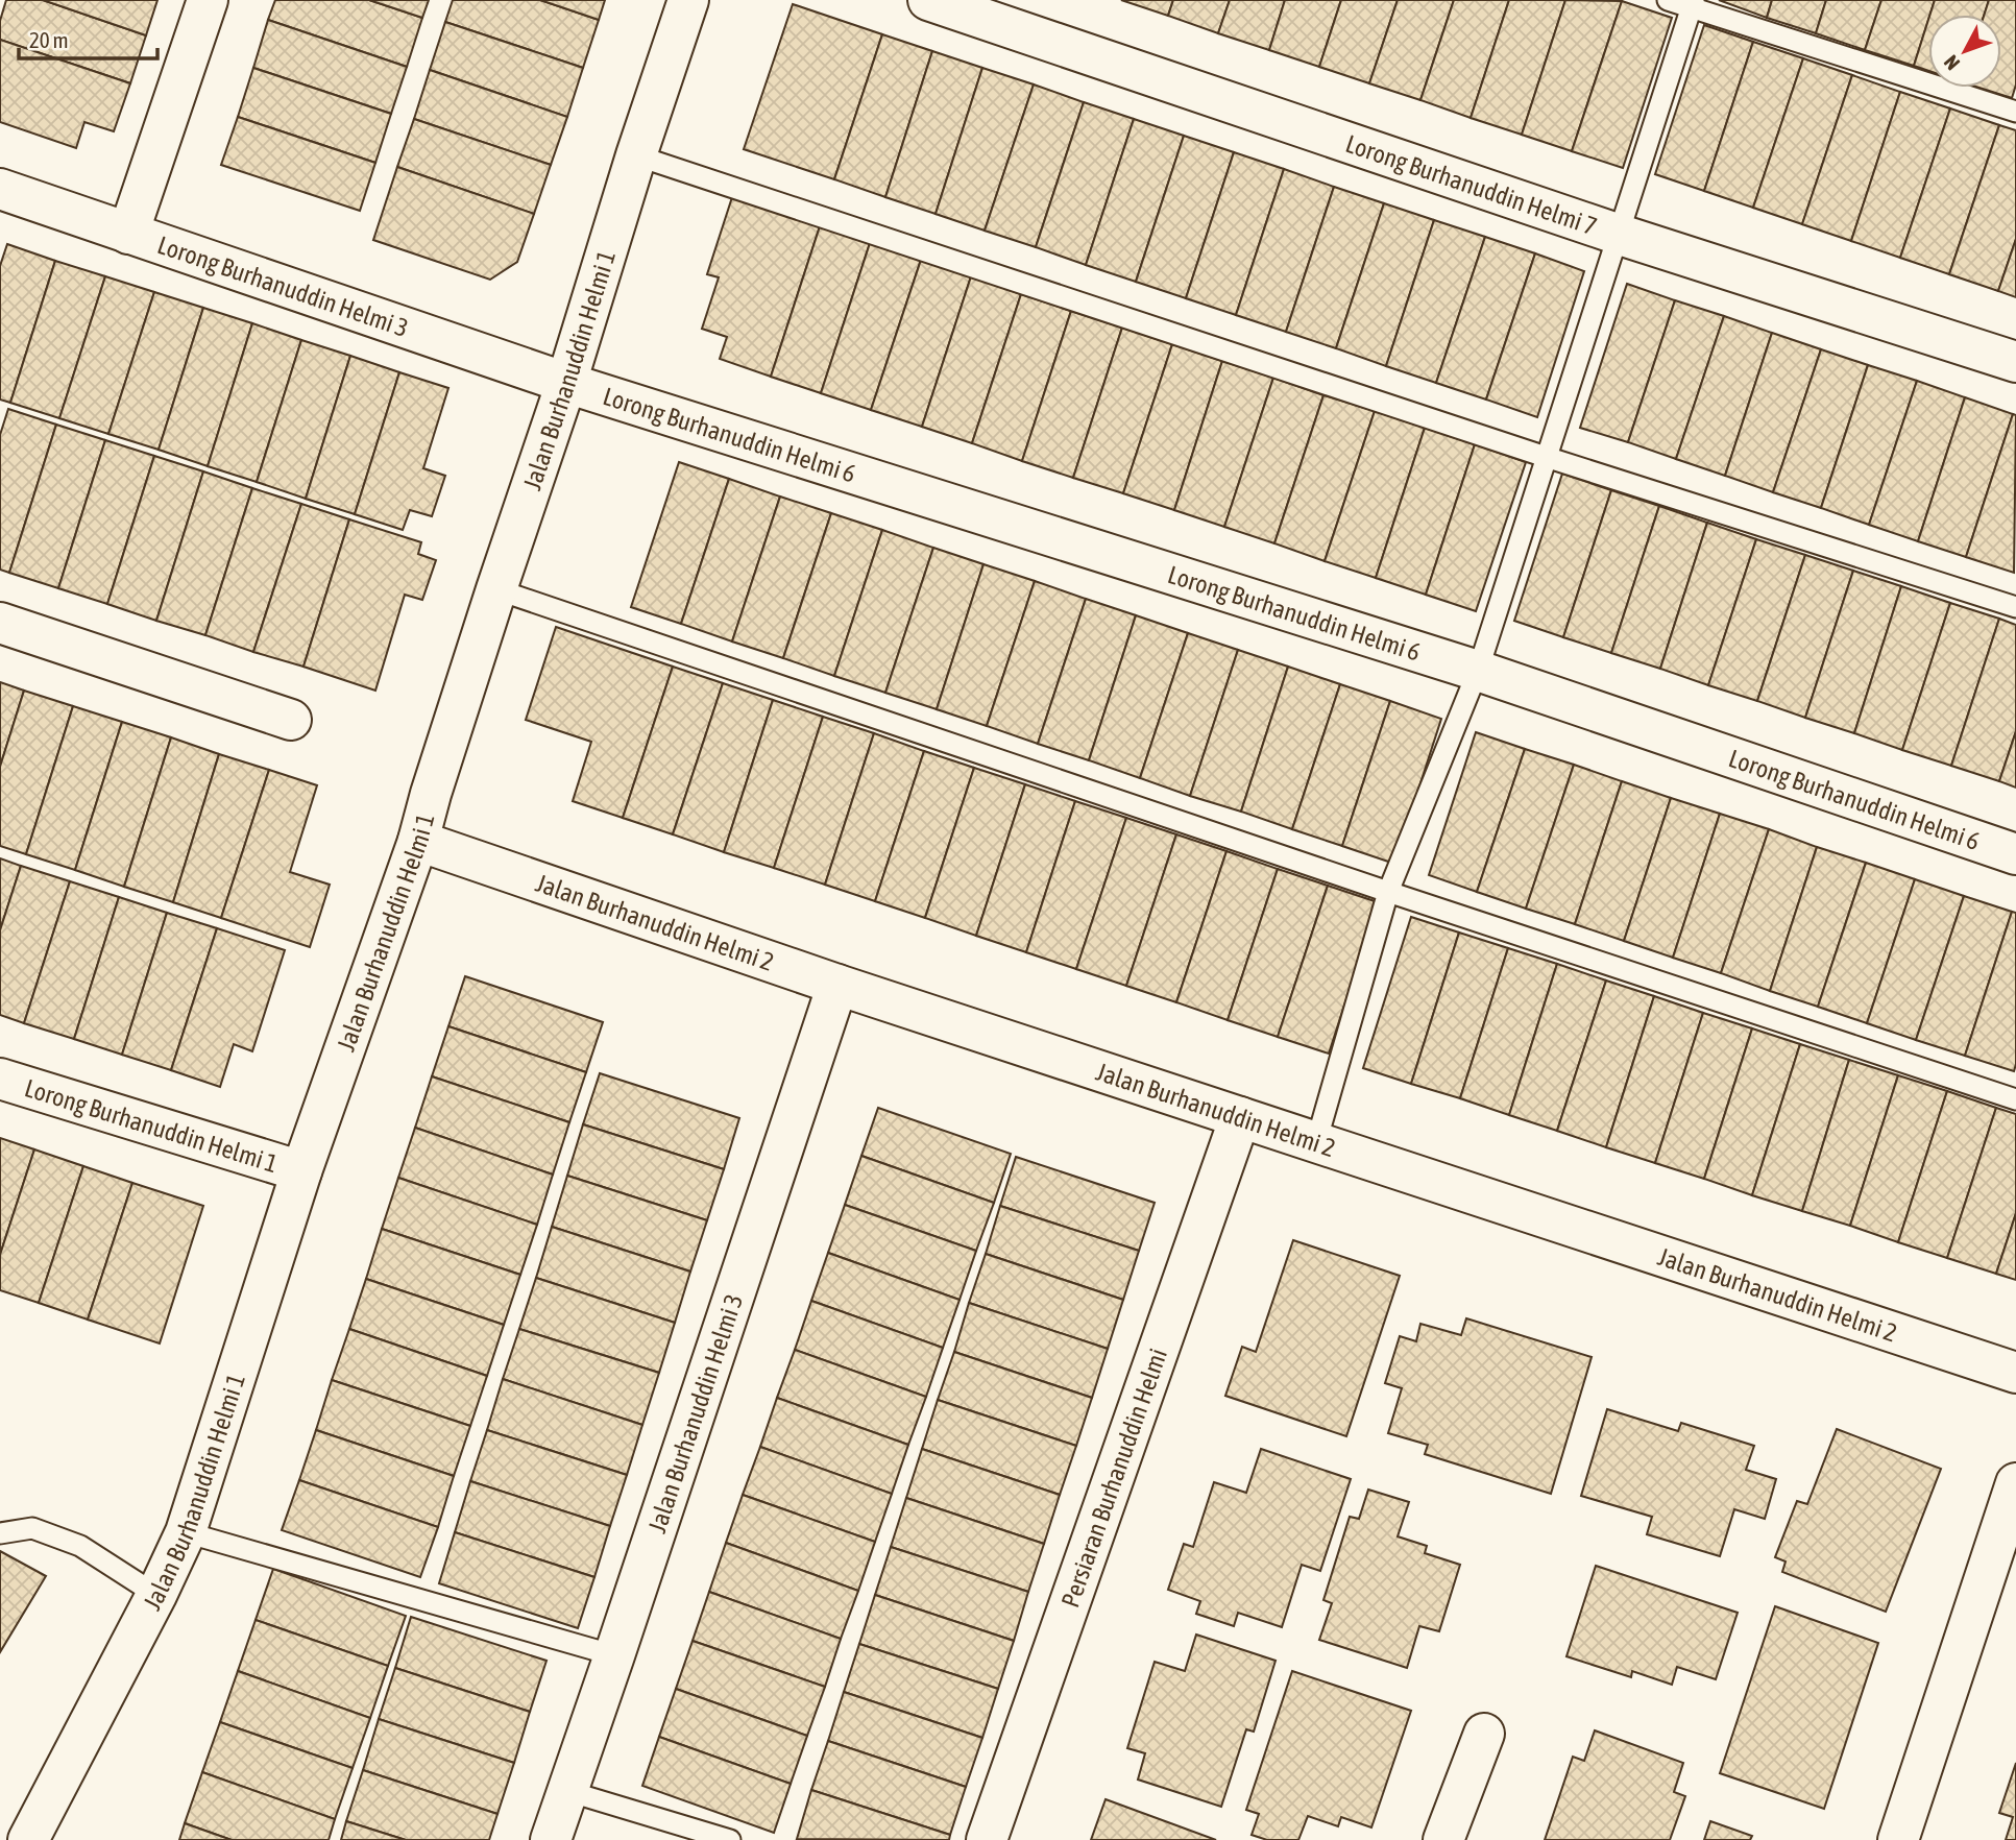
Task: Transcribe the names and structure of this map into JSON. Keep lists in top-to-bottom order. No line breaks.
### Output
{"streets":{"street":["Lorong Burhanuddin Helmi 7","Lorong Burhanuddin Helmi 3","Jalan Burhanuddin Helmi 1","Lorong Burhanuddin Helmi 6","Jalan Burhanuddin Helmi 2","Lorong Burhanuddin Helmi 1","Jalan Burhanuddin Helmi 3","Persiaran Burhanuddin Helmi"]},"crossings":[["Lorong Burhanuddin Helmi 3","Jalan Burhanuddin Helmi 1"],["Lorong Burhanuddin Helmi 3","Lorong Burhanuddin Helmi 6"],["Jalan Burhanuddin Helmi 1","Lorong Burhanuddin Helmi 6"],["Jalan Burhanuddin Helmi 1","Jalan Burhanuddin Helmi 2"],["Jalan Burhanuddin Helmi 1","Lorong Burhanuddin Helmi 1"],["Jalan Burhanuddin Helmi 2","Jalan Burhanuddin Helmi 3"],["Jalan Burhanuddin Helmi 2","Persiaran Burhanuddin Helmi"]],"scale_bar":"20 m","north":"bottom left"}
